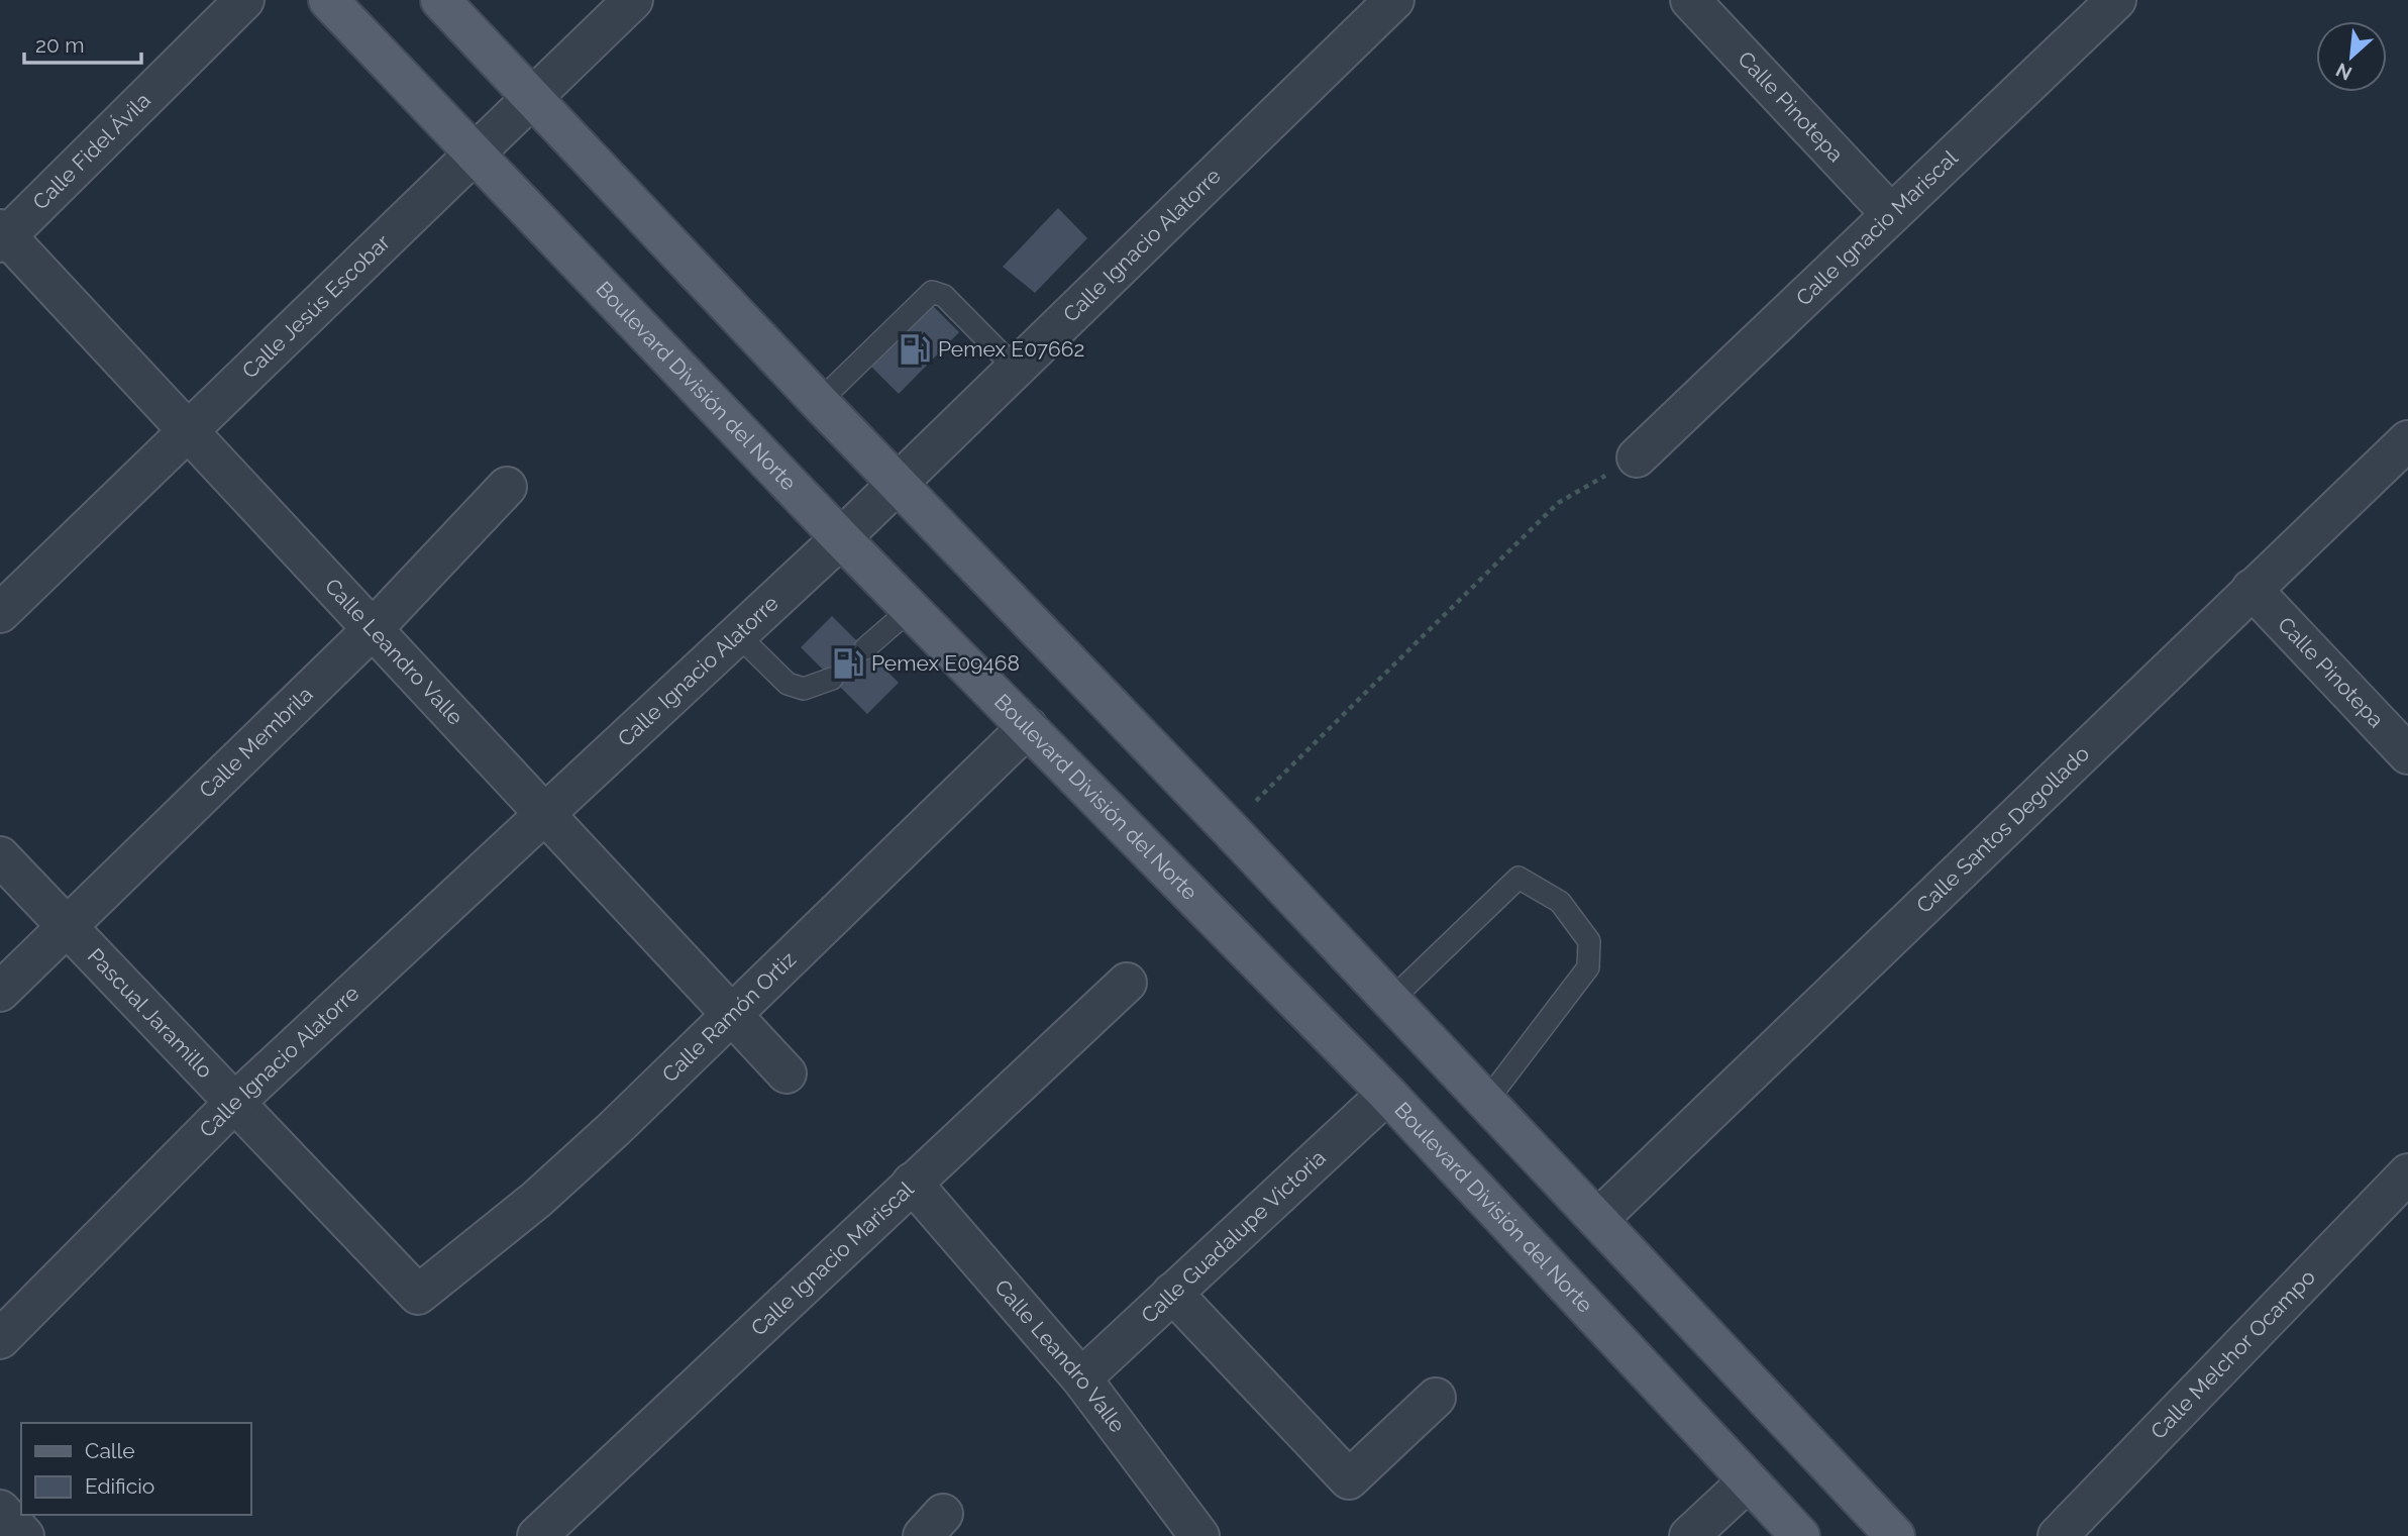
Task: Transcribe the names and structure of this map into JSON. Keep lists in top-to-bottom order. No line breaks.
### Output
{"streets":{"main road":["Boulevard División del Norte"],"street":["Calle Pinotepa","Calle Fidel Ávila","Calle Ignacio Mariscal","Calle Ignacio Alatorre","Calle Jesús Escobar","Calle Leandro Valle","Calle Membrila","Calle Santos Degollado","Pascual Jaramillo","Calle Ramón Ortiz","Calle Guadalupe Victoria","Calle Melchor Ocampo"]},"crossings":[["Calle Pinotepa","Calle Ignacio Mariscal"],["Calle Pinotepa","Calle Santos Degollado"],["Calle Fidel Ávila","Calle Leandro Valle"],["Calle Ignacio Mariscal","Calle Leandro Valle"],["Calle Ignacio Alatorre","Boulevard División del Norte"],["Calle Ignacio Alatorre","Calle Leandro Valle"],["Calle Ignacio Alatorre","Pascual Jaramillo"],["Calle Jesús Escobar","Boulevard División del Norte"],["Calle Jesús Escobar","Calle Leandro Valle"],["Boulevard División del Norte","Calle Ramón Ortiz"],["Boulevard División del Norte","Calle Guadalupe Victoria"],["Calle Leandro Valle","Calle Membrila"],["Calle Leandro Valle","Calle Ramón Ortiz"],["Calle Leandro Valle","Calle Guadalupe Victoria"],["Calle Membrila","Pascual Jaramillo"],["Pascual Jaramillo","Calle Ramón Ortiz"]],"places":{"fuel station":["Pemex E07662","Pemex E09468"]},"legend":["Calle","Edificio"],"scale_bar":"20 m","north":"bottom left"}
